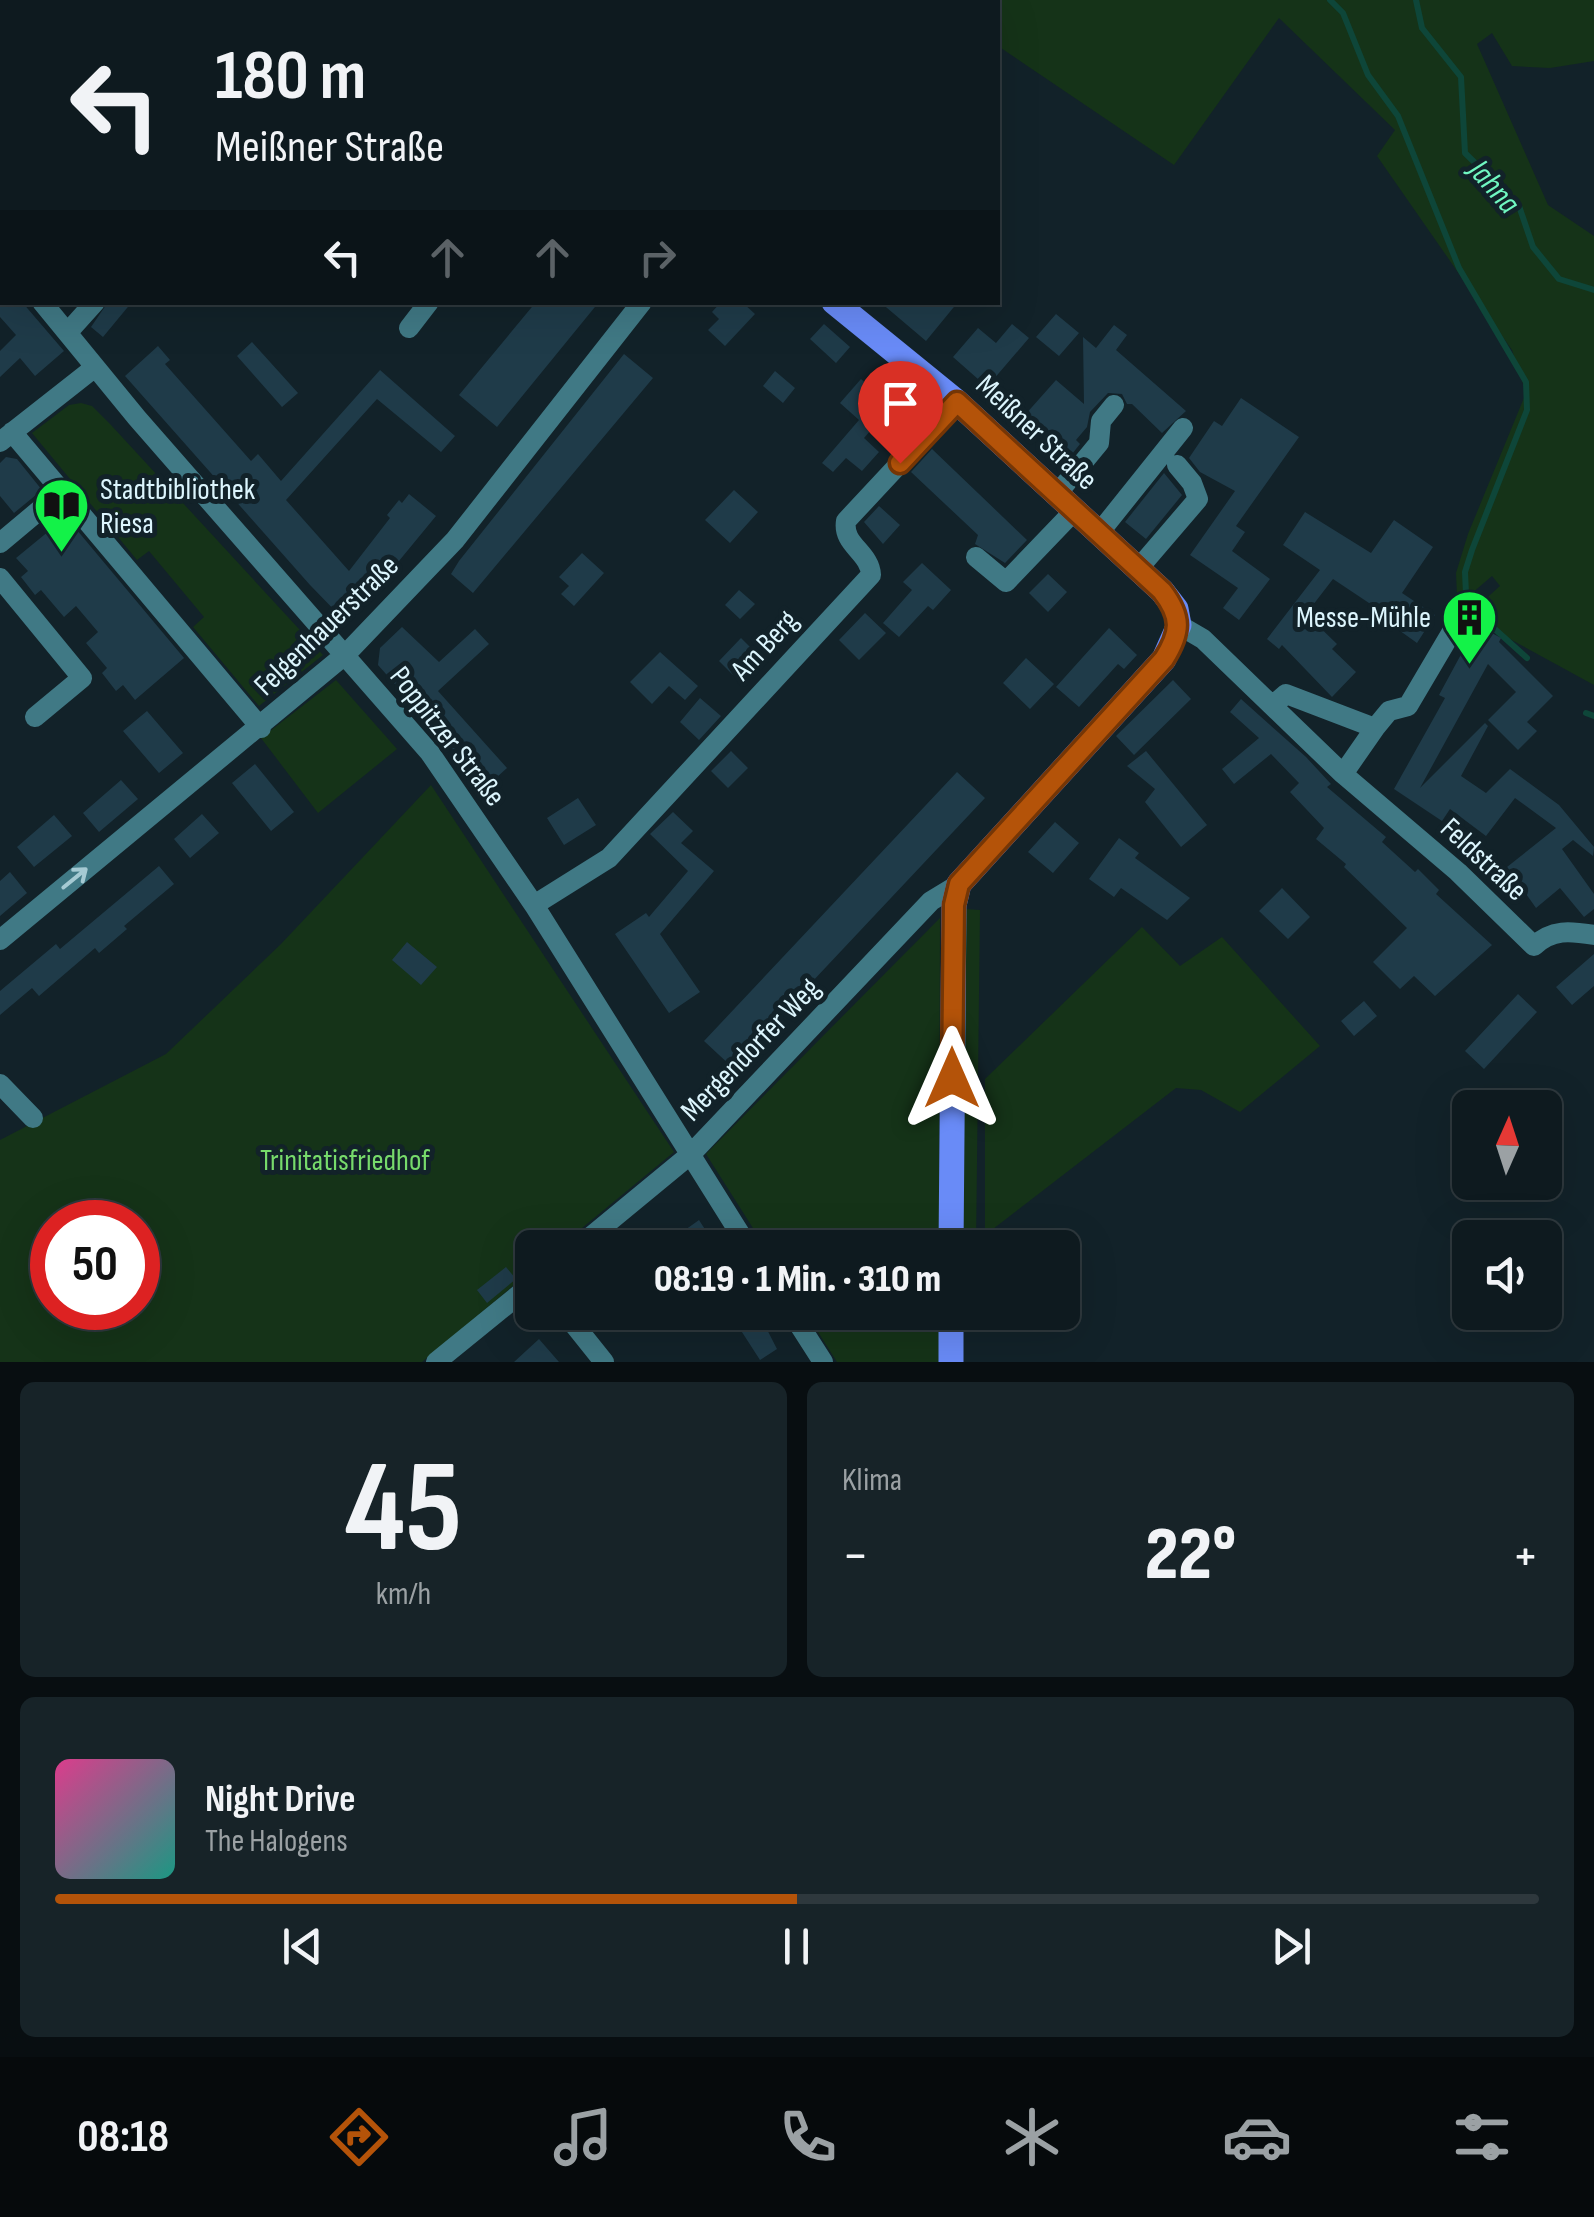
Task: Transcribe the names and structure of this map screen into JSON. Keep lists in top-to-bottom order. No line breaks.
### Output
{"streets":{"main road":["Meißner Straße"],"street":["Felgenhauerstraße","Am Berg","Poppitzer Straße","Feldstraße","Mergendorfer Weg"]},"crossings":[["Meißner Straße","Am Berg"],["Meißner Straße","Feldstraße"],["Felgenhauerstraße","Poppitzer Straße"],["Am Berg","Poppitzer Straße"],["Poppitzer Straße","Mergendorfer Weg"]],"one_way":["Felgenhauerstraße"],"water":["Jahna"],"parks":["Trinitatisfriedhof"],"places":{"library":["Stadtbibliothek Riesa"],"building":["Messe-Mühle"]},"north":"top","page":{"turn":["180 m","Meißner Straße"],"limit":"50","trip":"08:19 · 1 Min. · 310 m","tile":[["45","km/h"],"Klima"],"heat":["−","22°","+"],"song":["Night Drive","The Halogens"],"tabs":"08:18"}}
